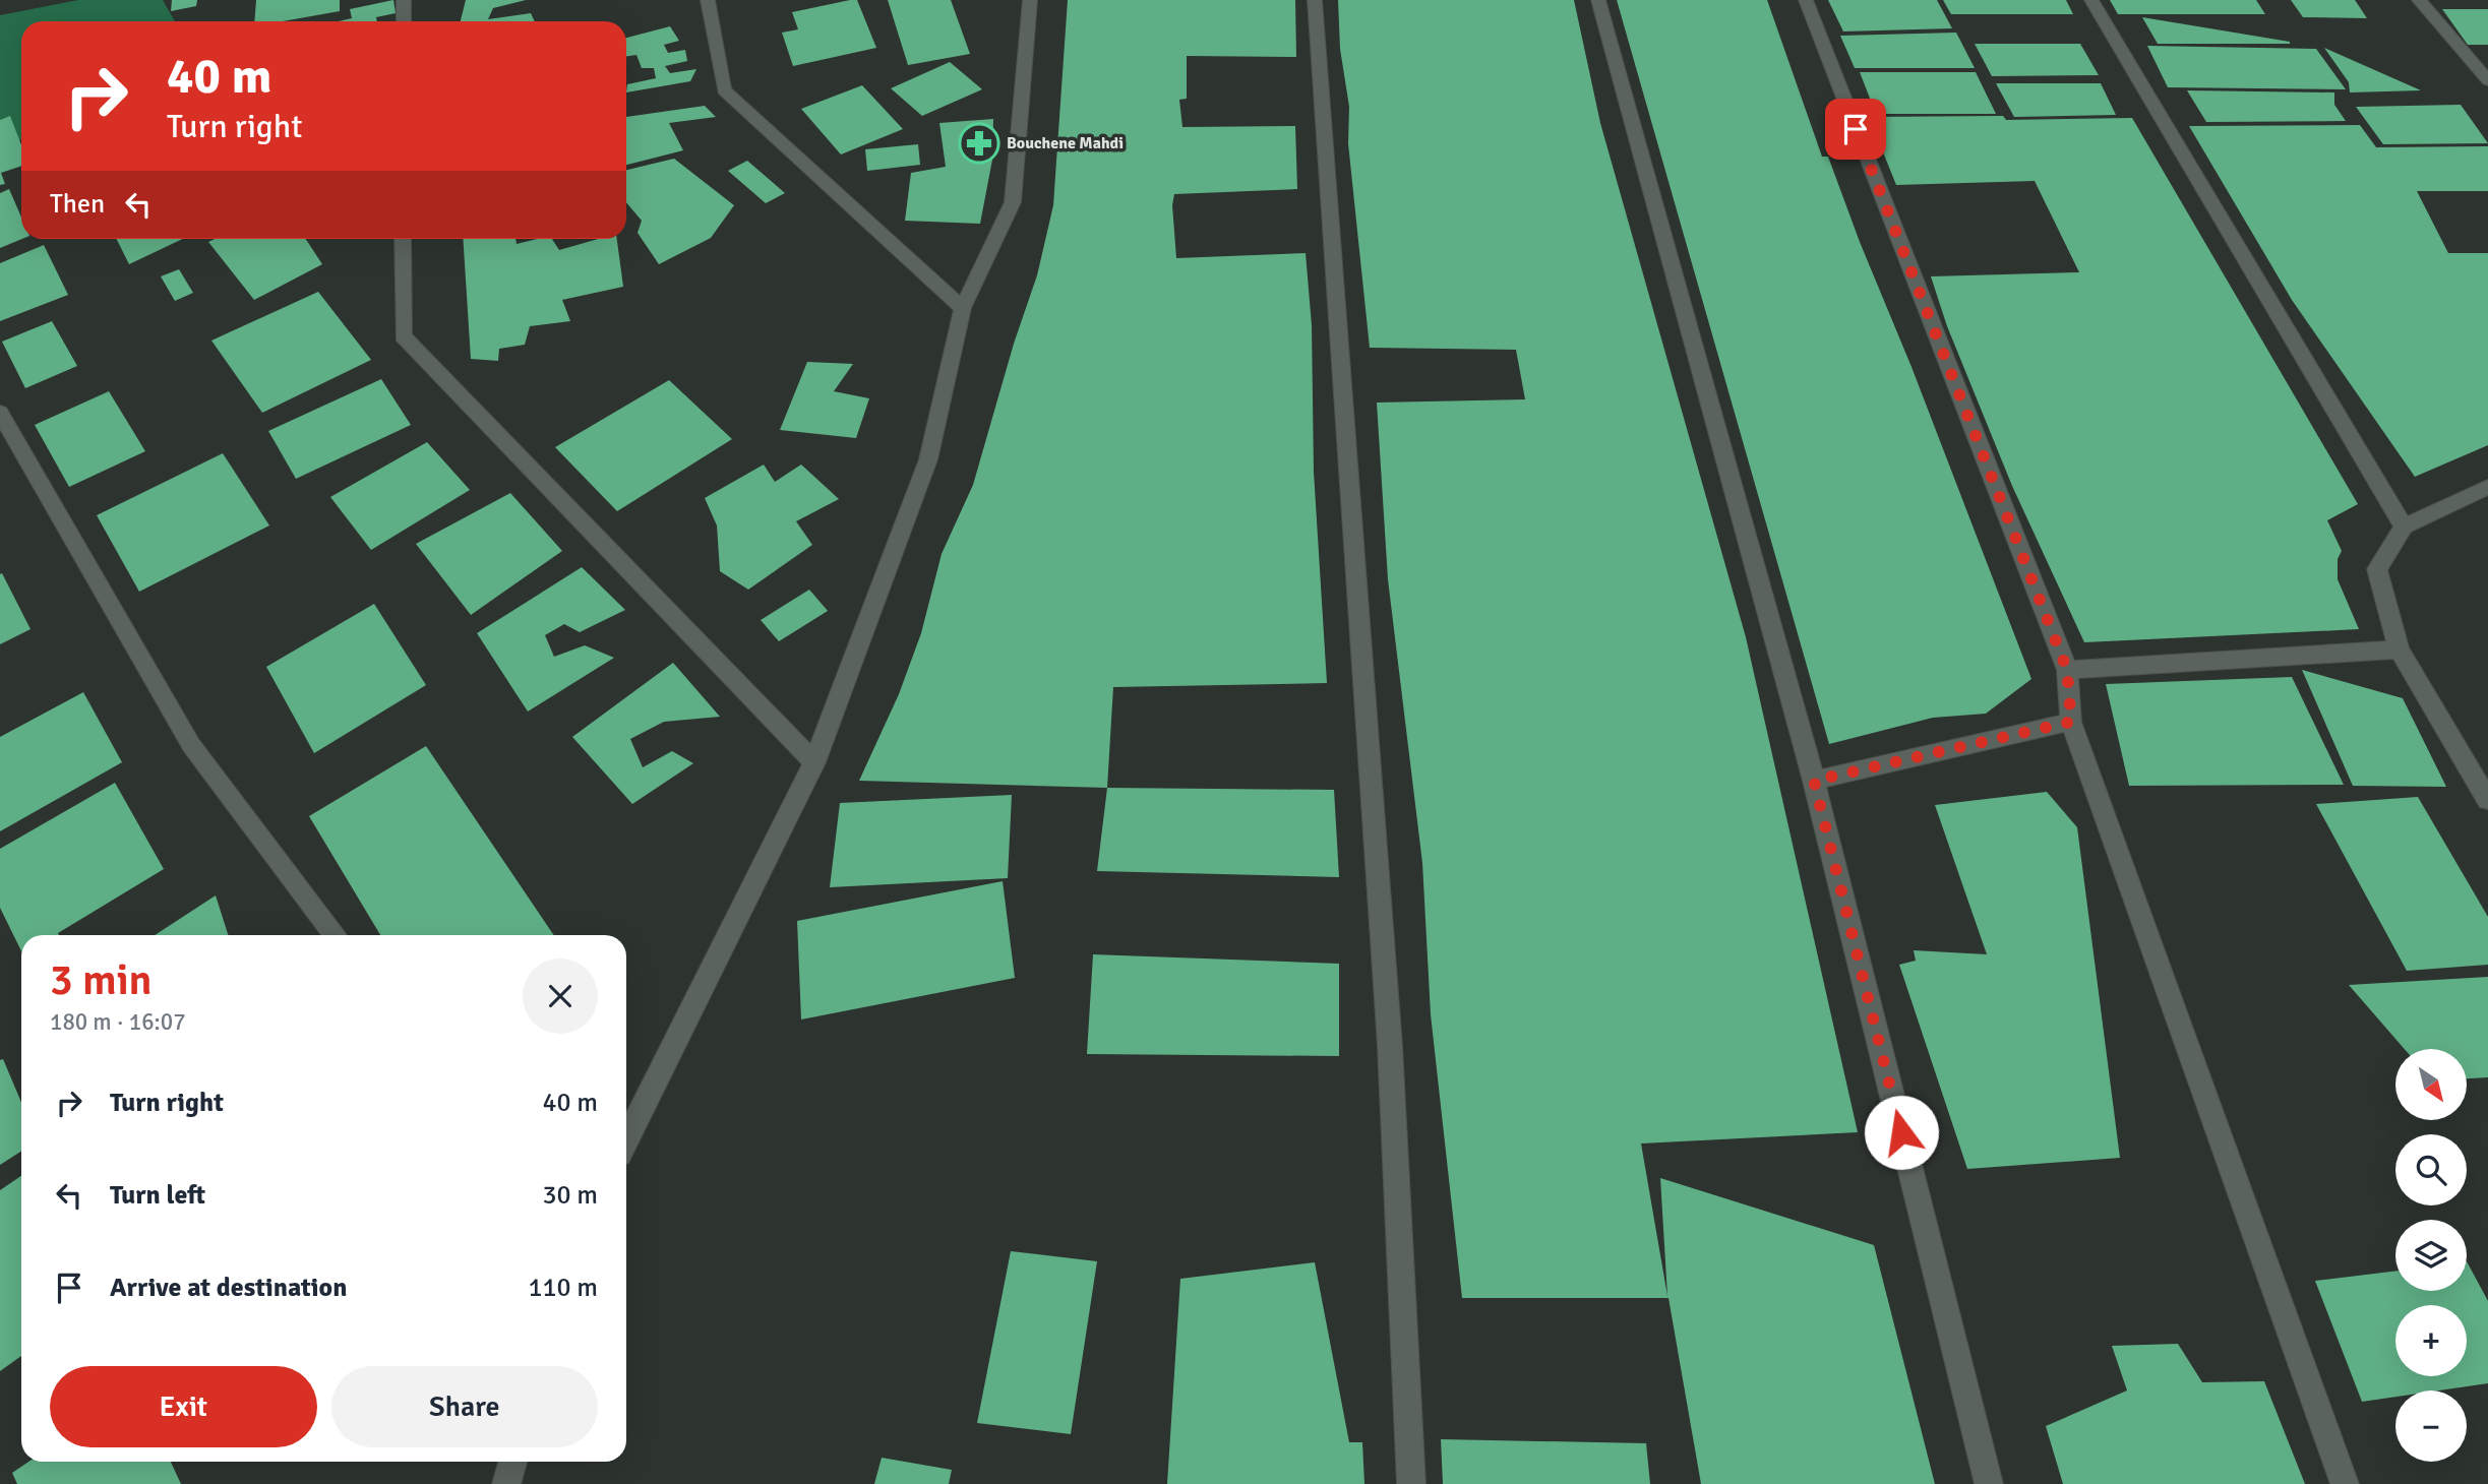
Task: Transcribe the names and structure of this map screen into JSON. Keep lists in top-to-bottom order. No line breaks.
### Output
{"places":{"pharmacy":["Bouchene Mahdi"]},"north":"bottom right","page":{"turn":["40 m","Turn right"],"then":"Then","heading":["3 min","180 m · 16:07"],"map_buttons":["+","−"],"list":[{"name":"Turn right","value":"40 m"},{"name":"Turn left","value":"30 m"},{"name":"Arrive at destination","value":"110 m"}],"buttons":["Exit","Share"]}}
